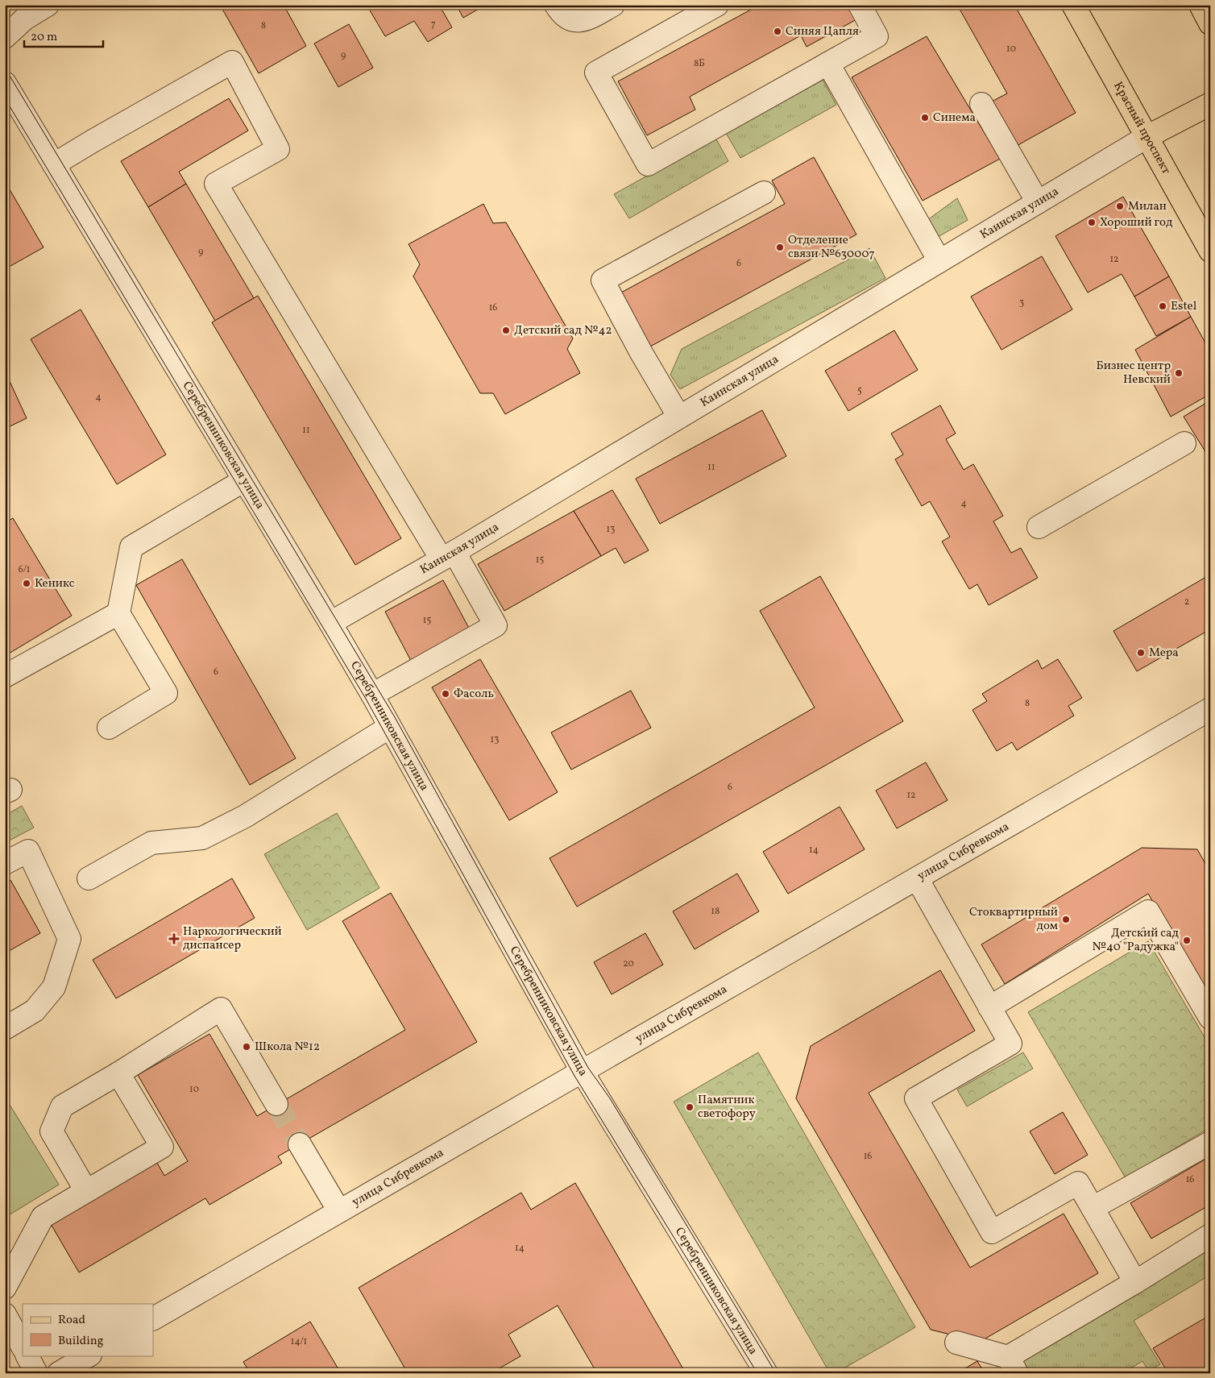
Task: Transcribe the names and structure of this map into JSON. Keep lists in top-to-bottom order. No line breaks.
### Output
{"streets":{"main road":["Красный проспект"],"street":["Каинская улица","Серебренниковская улица","улица Сибревкома"]},"crossings":[["Красный проспект","Каинская улица"],["Каинская улица","Серебренниковская улица"],["Серебренниковская улица","улица Сибревкома"]],"places":{"other":["Синяя Цапля","Синема","Милан","Хороший год","Отделение связи №630007","Estel","Детский сад №42","Бизнес центр Невский","Кеникс","Мера","Фасоль","Стоквартирный дом","Детский сад №40 \"Радужка\"","Школа №12","Памятник светофору"],"health":["Наркологический диспансер"]},"house_numbers":["7","8","10","9","8Б","9","12","6","3","16","5","4","11","11","4","13","15","6/1","2","15","6","8","13","6","12","14","18","20","10","16","16","14","14/1"],"legend":["Road","Building"],"scale_bar":"20 m"}
